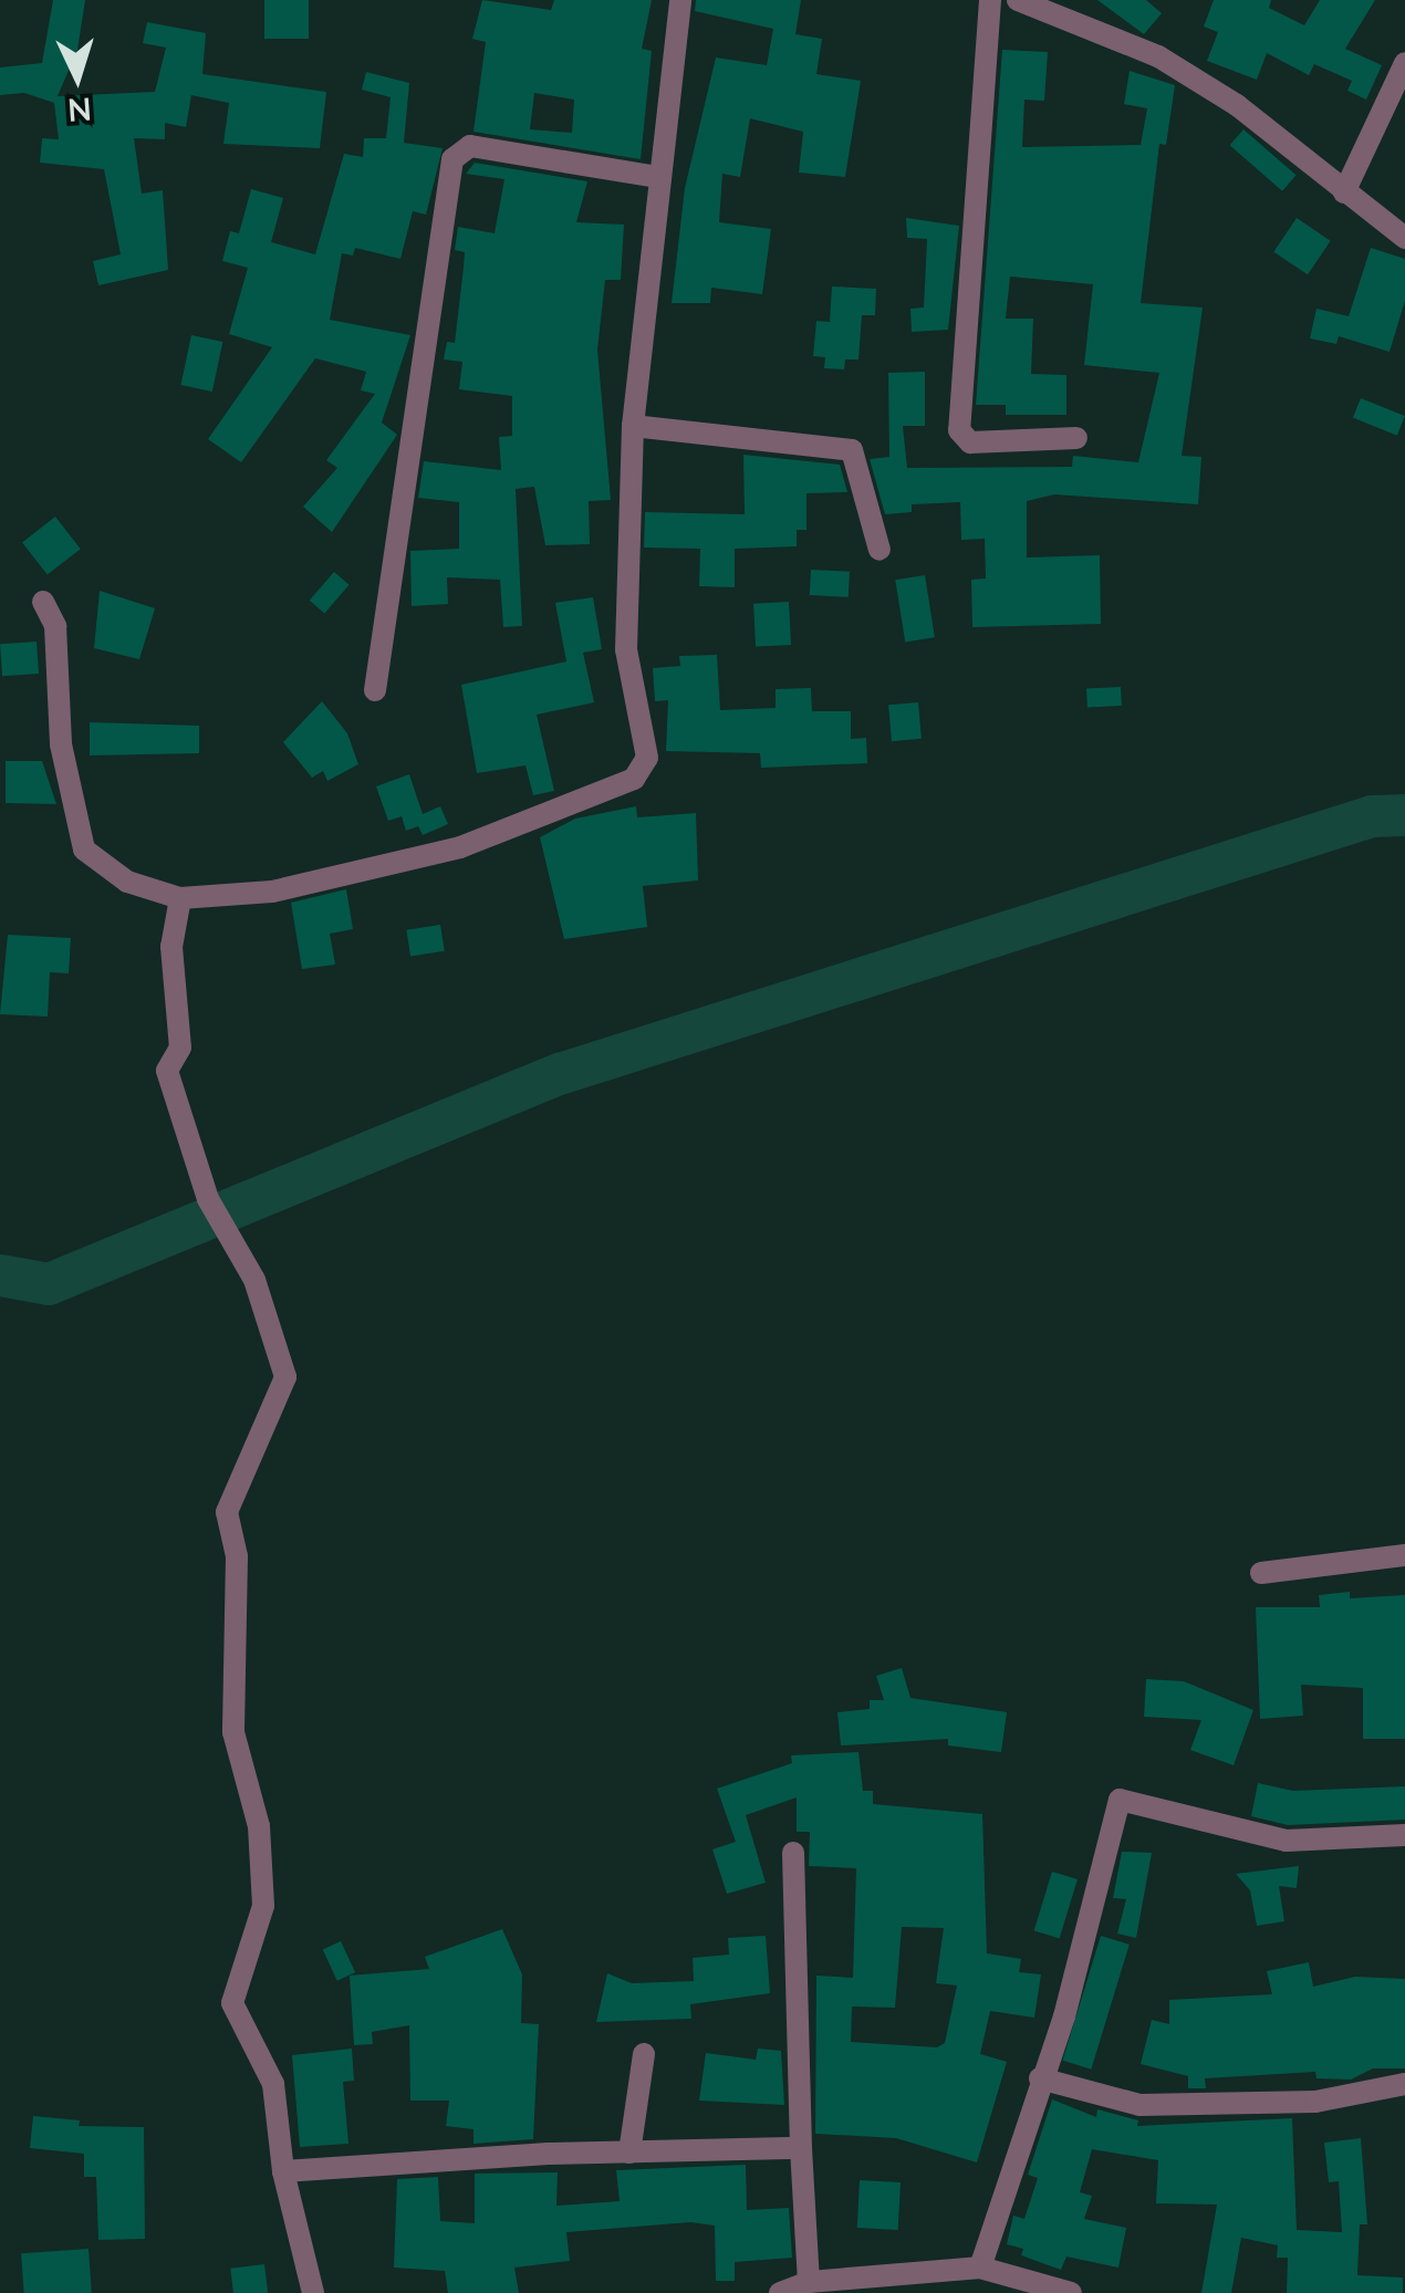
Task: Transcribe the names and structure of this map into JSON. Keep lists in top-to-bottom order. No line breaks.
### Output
{"north":"bottom"}
